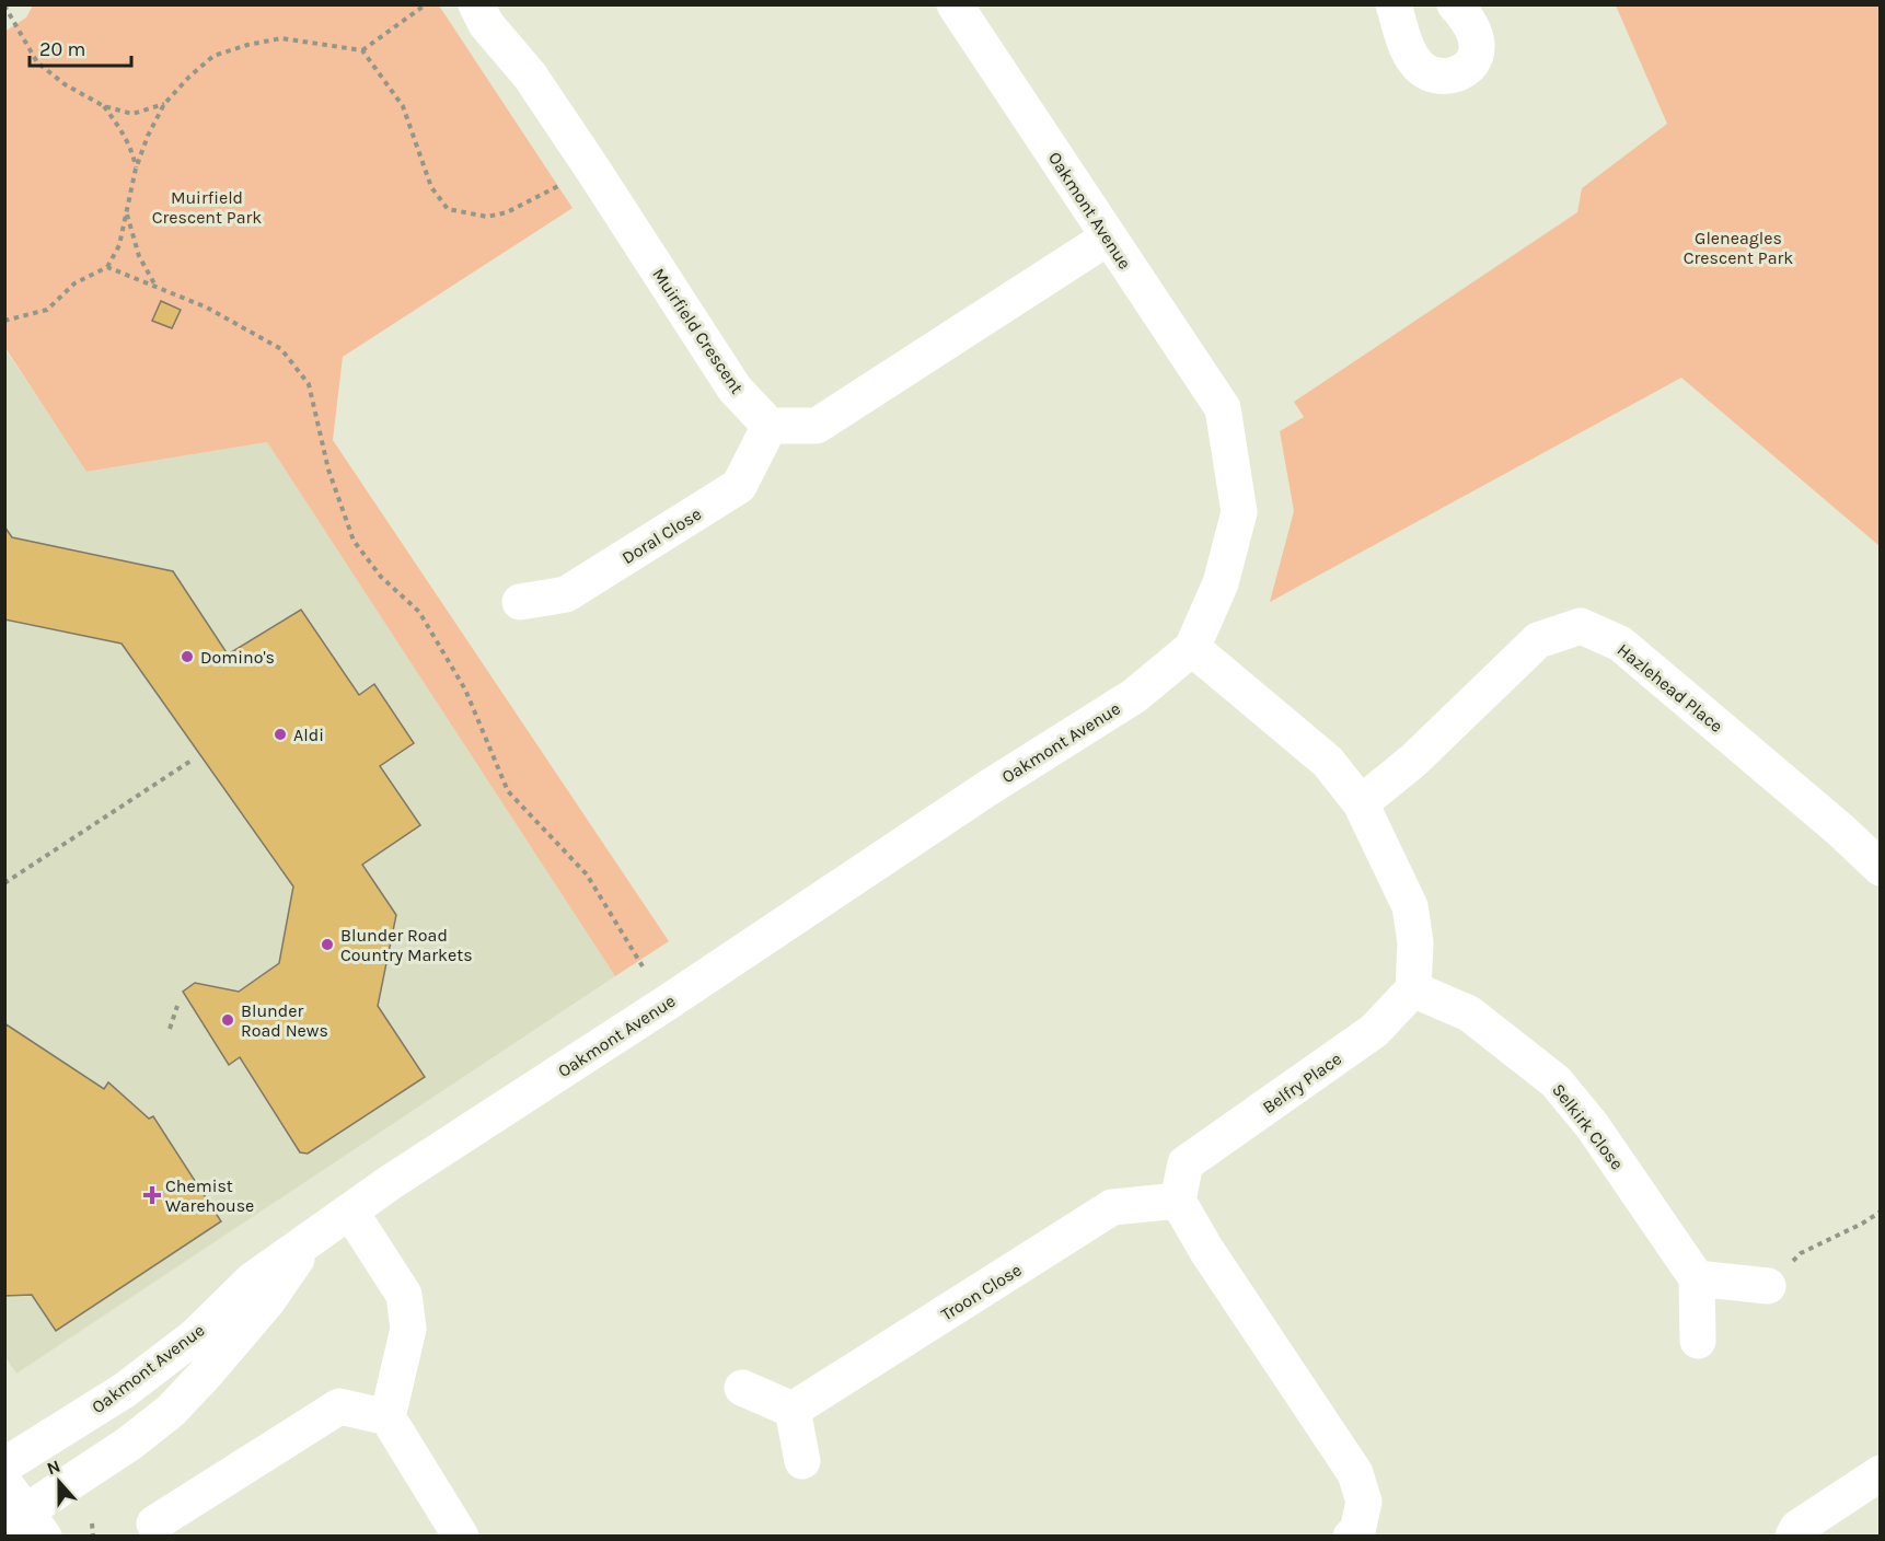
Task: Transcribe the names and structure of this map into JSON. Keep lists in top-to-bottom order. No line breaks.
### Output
{"streets":{"street":["Oakmont Avenue","Muirfield Crescent","Doral Close","Hazlehead Place","Belfry Place","Selkirk Close","Troon Close"]},"crossings":[["Muirfield Crescent","Doral Close"],["Belfry Place","Selkirk Close"],["Belfry Place","Troon Close"]],"parks":["Muirfield Crescent Park","Gleneagles Crescent Park"],"places":{"other":["Domino's","Aldi","Blunder Road Country Markets","Blunder Road News"],"health":["Chemist Warehouse"]},"scale_bar":"20 m","north":"top"}
